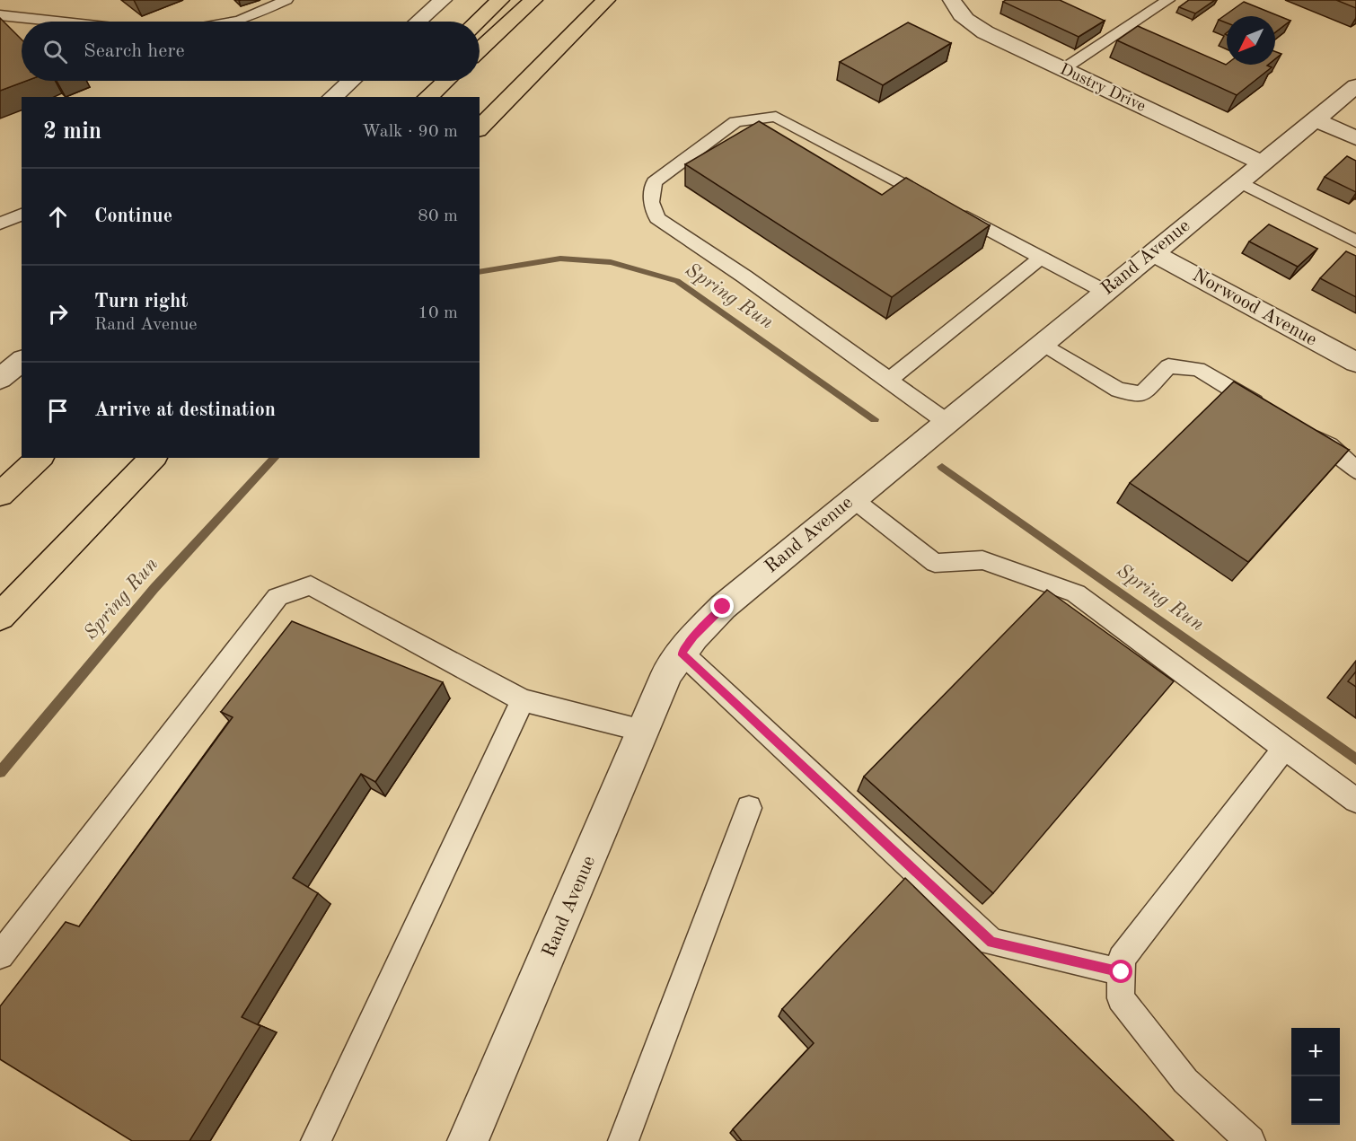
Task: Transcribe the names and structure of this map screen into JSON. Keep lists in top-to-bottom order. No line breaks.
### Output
{"streets":{"street":["Dustry Drive","Rand Avenue","Norwood Avenue"]},"crossings":[["Dustry Drive","Rand Avenue"],["Rand Avenue","Norwood Avenue"]],"water":["Spring Run"],"north":"bottom left","page":{"search":"Search here","heading":["2 min","Walk · 90 m"],"list":[["Continue","80 m"],["Turn right","Rand Avenue","10 m"],"Arrive at destination"],"map_buttons":["+","−"]}}
